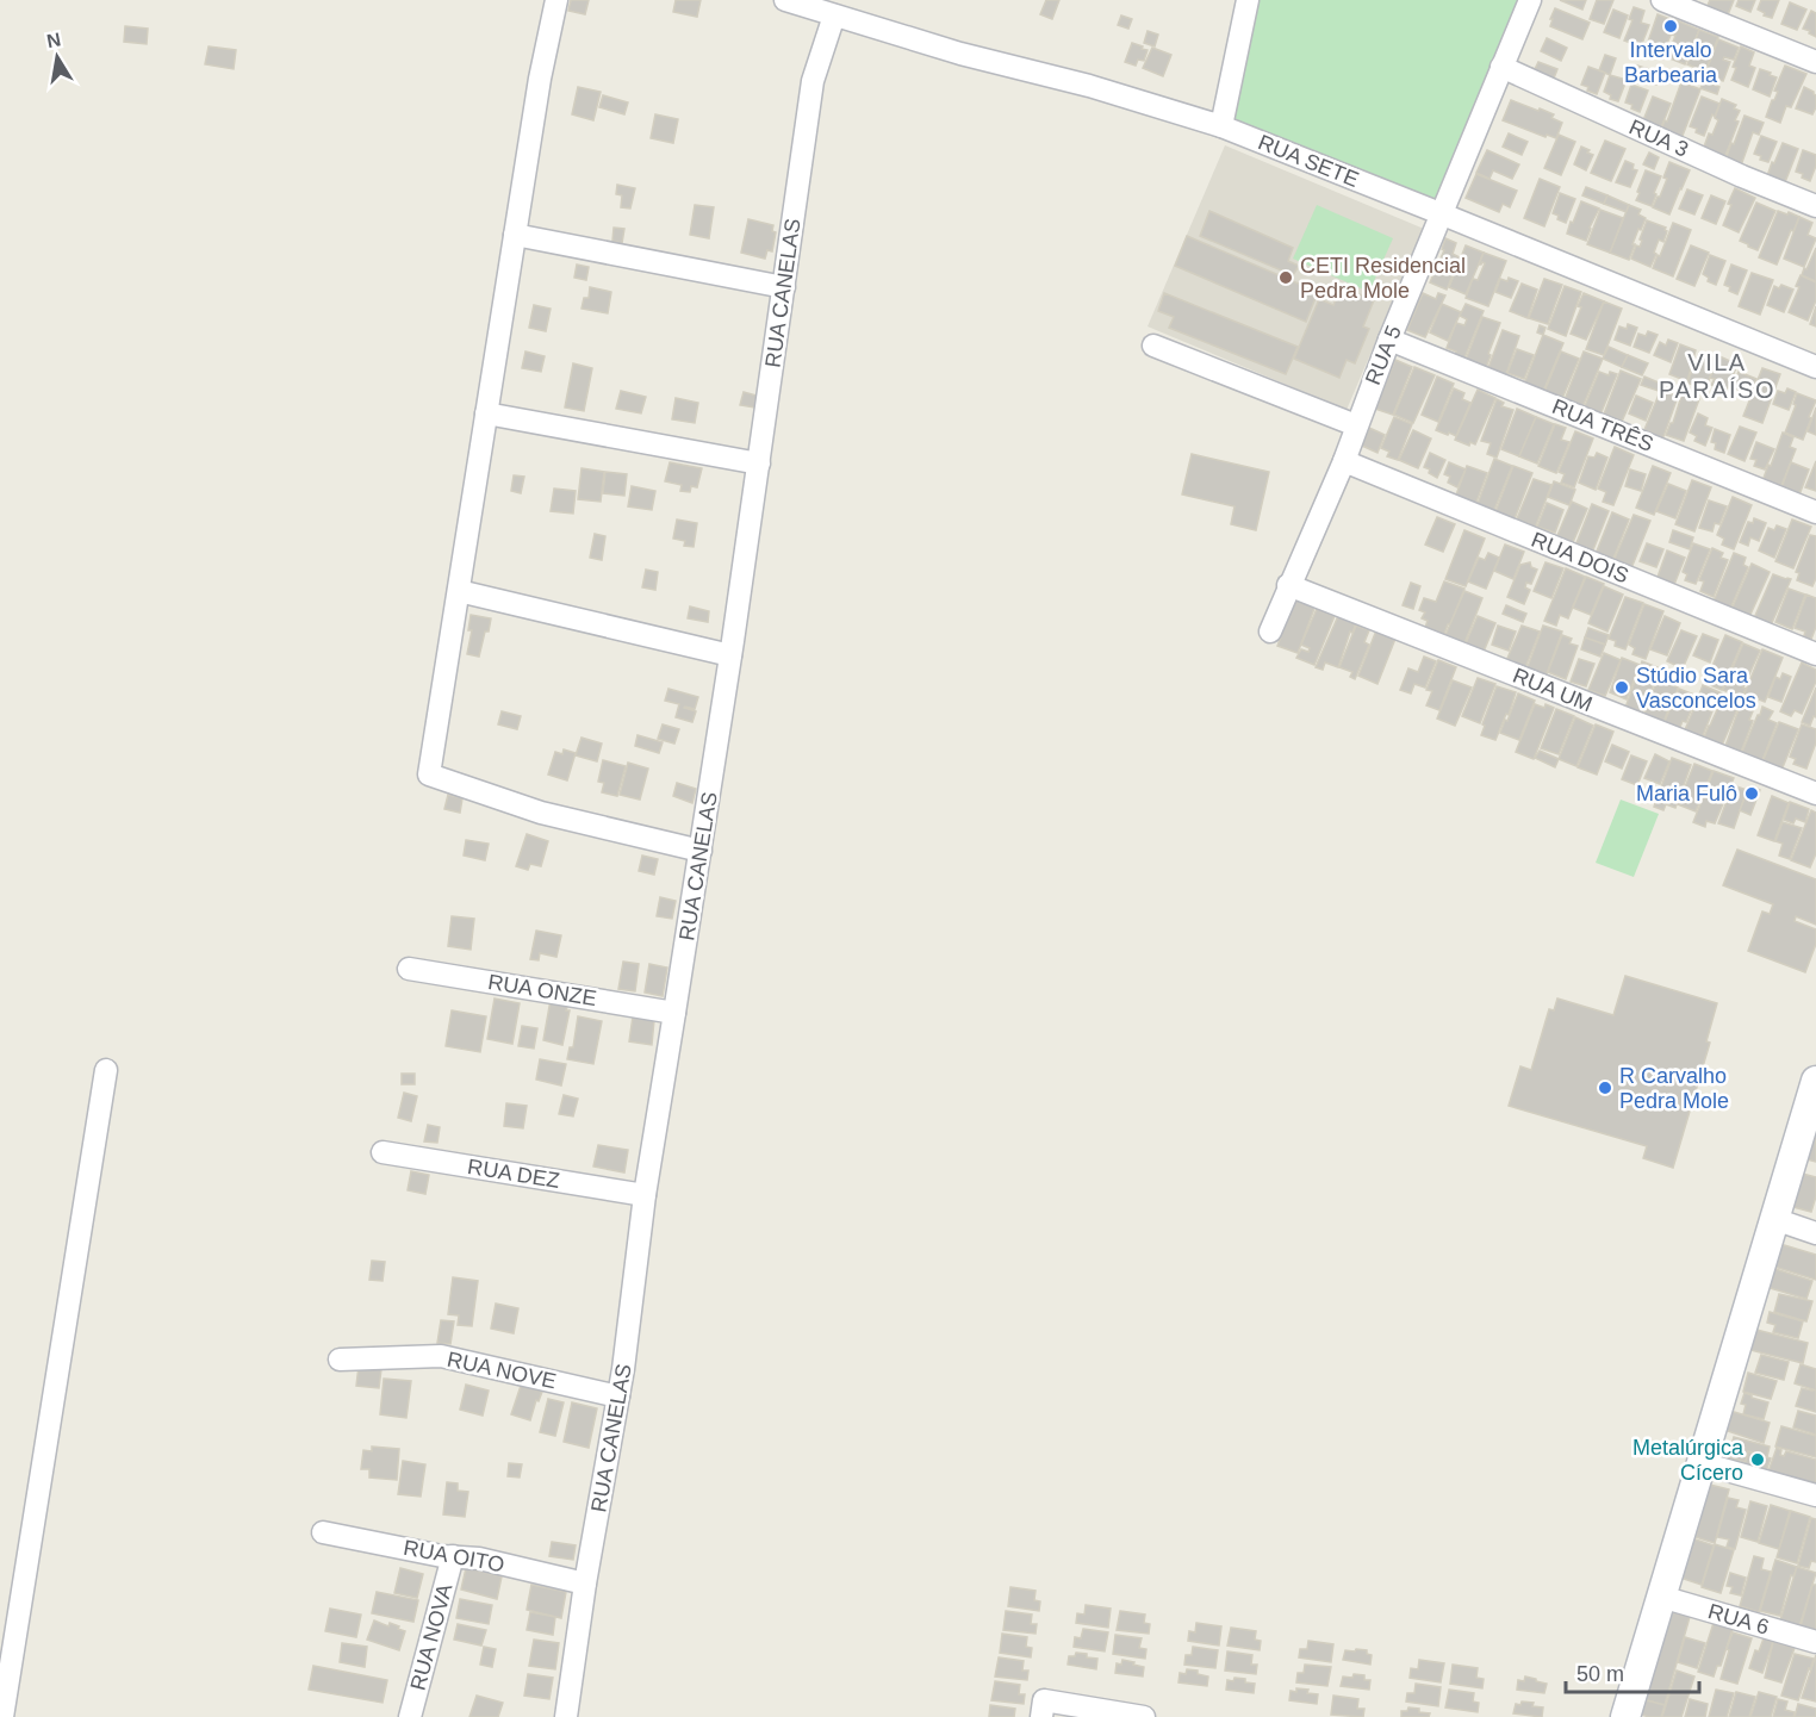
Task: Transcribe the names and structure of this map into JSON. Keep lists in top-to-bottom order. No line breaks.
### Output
{"streets":{"street":["RUA 3","RUA SETE","RUA CANELAS","RUA 5","RUA TRÊS","RUA DOIS","RUA UM","RUA ONZE","RUA DEZ","RUA NOVE","RUA OITO","RUA 6","RUA NOVA"]},"crossings":[["RUA 3","RUA 5"],["RUA SETE","RUA CANELAS"],["RUA SETE","RUA 5"],["RUA CANELAS","RUA ONZE"],["RUA CANELAS","RUA DEZ"],["RUA CANELAS","RUA NOVE"],["RUA CANELAS","RUA OITO"],["RUA 5","RUA TRÊS"],["RUA 5","RUA DOIS"],["RUA 5","RUA UM"],["RUA OITO","RUA NOVA"]],"districts":["VILA PARAÍSO"],"places":["Intervalo Barbearia","CETI Residencial Pedra Mole","Stúdio Sara Vasconcelos","Maria Fulô","R Carvalho Pedra Mole","Metalúrgica Cícero"],"scale_bar":"50 m","north":"top"}
